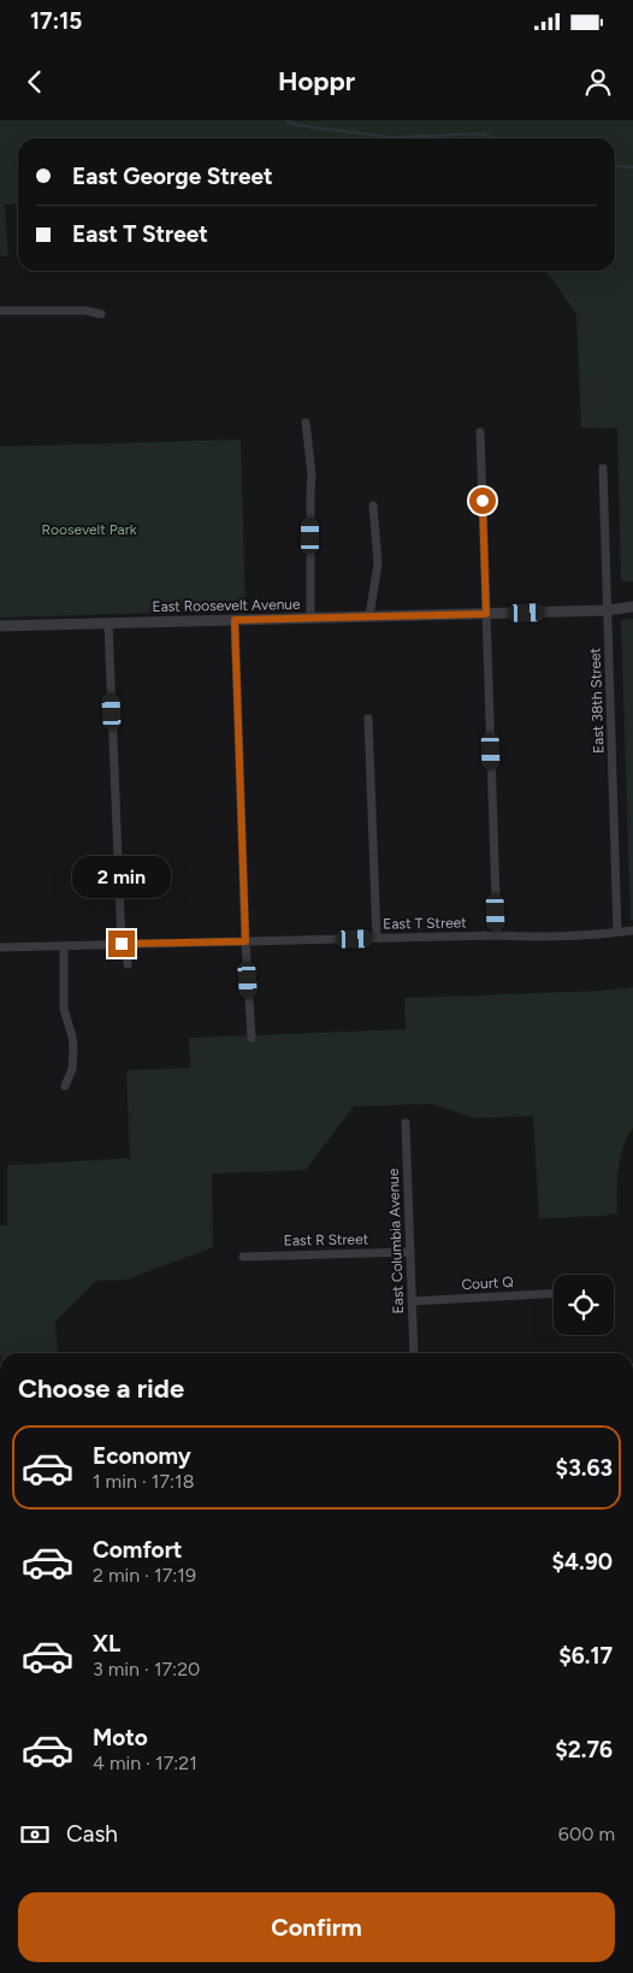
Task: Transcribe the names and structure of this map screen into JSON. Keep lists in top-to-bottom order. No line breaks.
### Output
{"streets":{"street":["East Roosevelt Avenue","East 38th Street","East T Street","East R Street","East Columbia Avenue","Court Q"]},"crossings":[["East Roosevelt Avenue","East 38th Street"],["East 38th Street","East T Street"],["East R Street","East Columbia Avenue"],["East Columbia Avenue","Court Q"]],"parks":["Roosevelt Park"],"page":{"status":"17:15","header":"Hoppr","banner":["East George Street","East T Street"],"bubble":"2 min","heading":"Choose a ride","list":[{"name":"Economy","note":"1 min · 17:18","value":"$3.63"},{"name":"Comfort","note":"2 min · 17:19","value":"$4.90"},{"name":"XL","note":"3 min · 17:20","value":"$6.17"},{"name":"Moto","note":"4 min · 17:21","value":"$2.76"}],"pay":["Cash","600 m"],"buttons":"Confirm"}}
